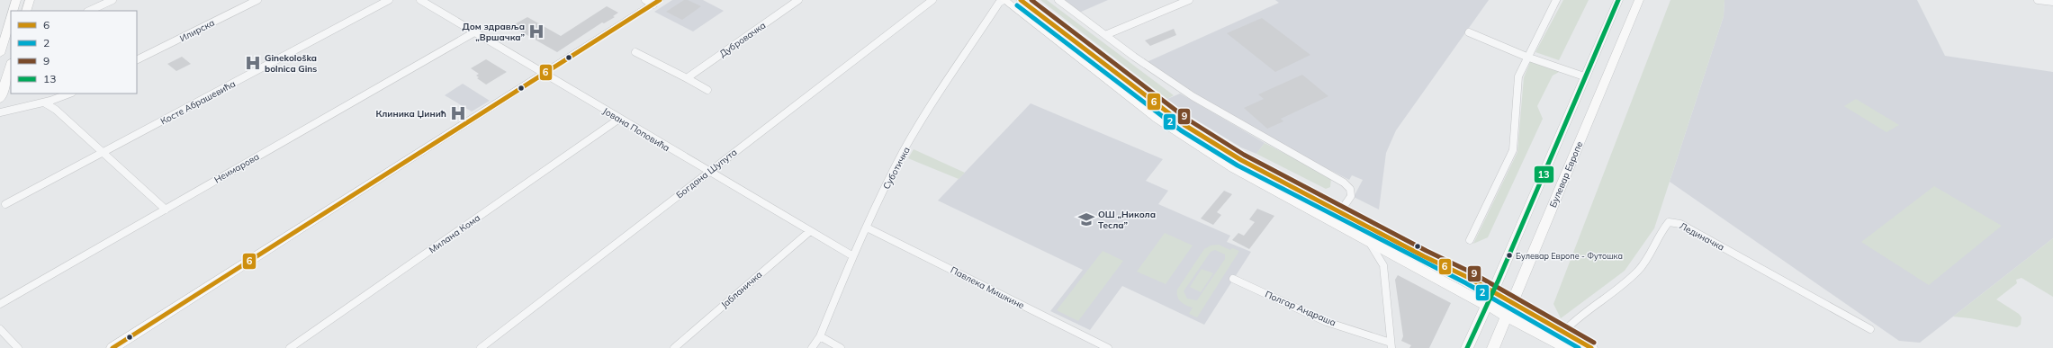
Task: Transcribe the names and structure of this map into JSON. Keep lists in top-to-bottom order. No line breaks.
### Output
{"streets":{"main road":["Булевар Европе"],"street":["Илирска","Дубровачка","Косте Абрашевића","Јована Поповића","Неимарова","Суботичка","Богдана Шупута","Милана Кома","Лединачка","Павлека Мишкине","Јабланичка","Полгар Андраша"]},"crossings":[["Јована Поповића","Неимарова"],["Јована Поповића","Суботичка"],["Јована Поповића","Богдана Шупута"],["Јована Поповића","Милана Кома"],["Јована Поповића","Јабланичка"],["Суботичка","Павлека Мишкине"]],"places":{"hospital":["Дом здравља „Вршачка”","Ginekološka bolnica Gins","Клиника Џинић"],"school or university":["ОШ „Никола Тесла”"],"other":["Булевар Европе - Футошка"]},"lines":["transit line 6","transit line 9","transit line 13","transit line 2"],"legend":["6","2","9","13"]}
